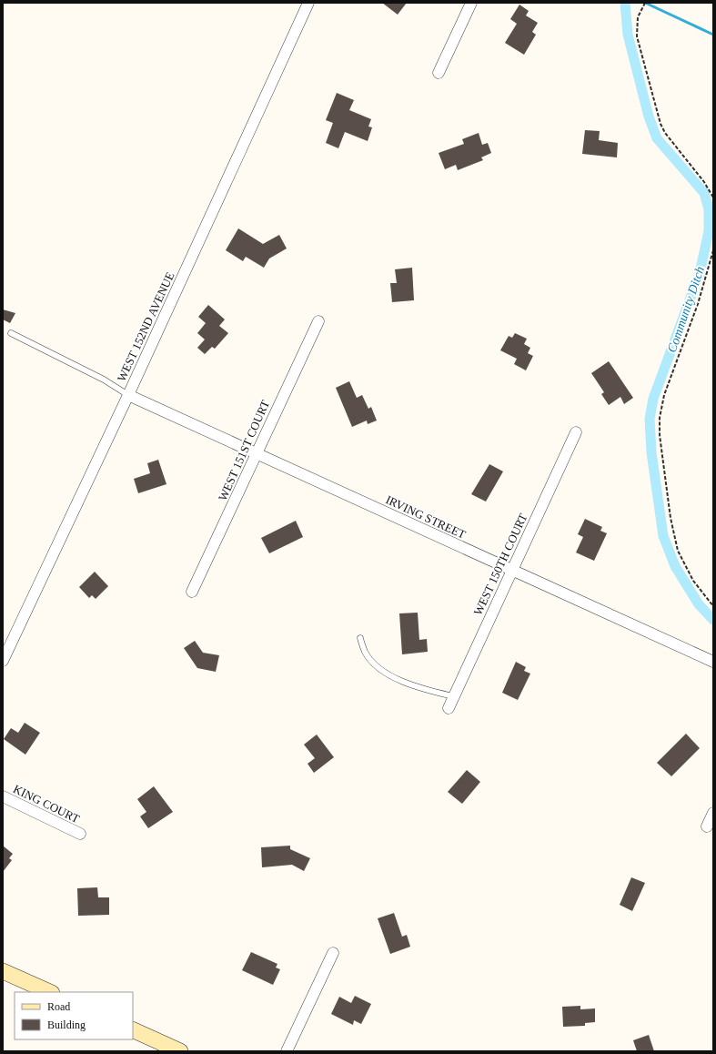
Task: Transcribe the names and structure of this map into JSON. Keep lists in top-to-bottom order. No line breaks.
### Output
{"streets":{"street":["WEST 152ND AVENUE","WEST 151ST COURT","IRVING STREET","WEST 150TH COURT","KING COURT"]},"crossings":[["WEST 152ND AVENUE","IRVING STREET"],["WEST 151ST COURT","IRVING STREET"],["IRVING STREET","WEST 150TH COURT"]],"water":["Community Ditch"],"legend":["Road","Building"]}
